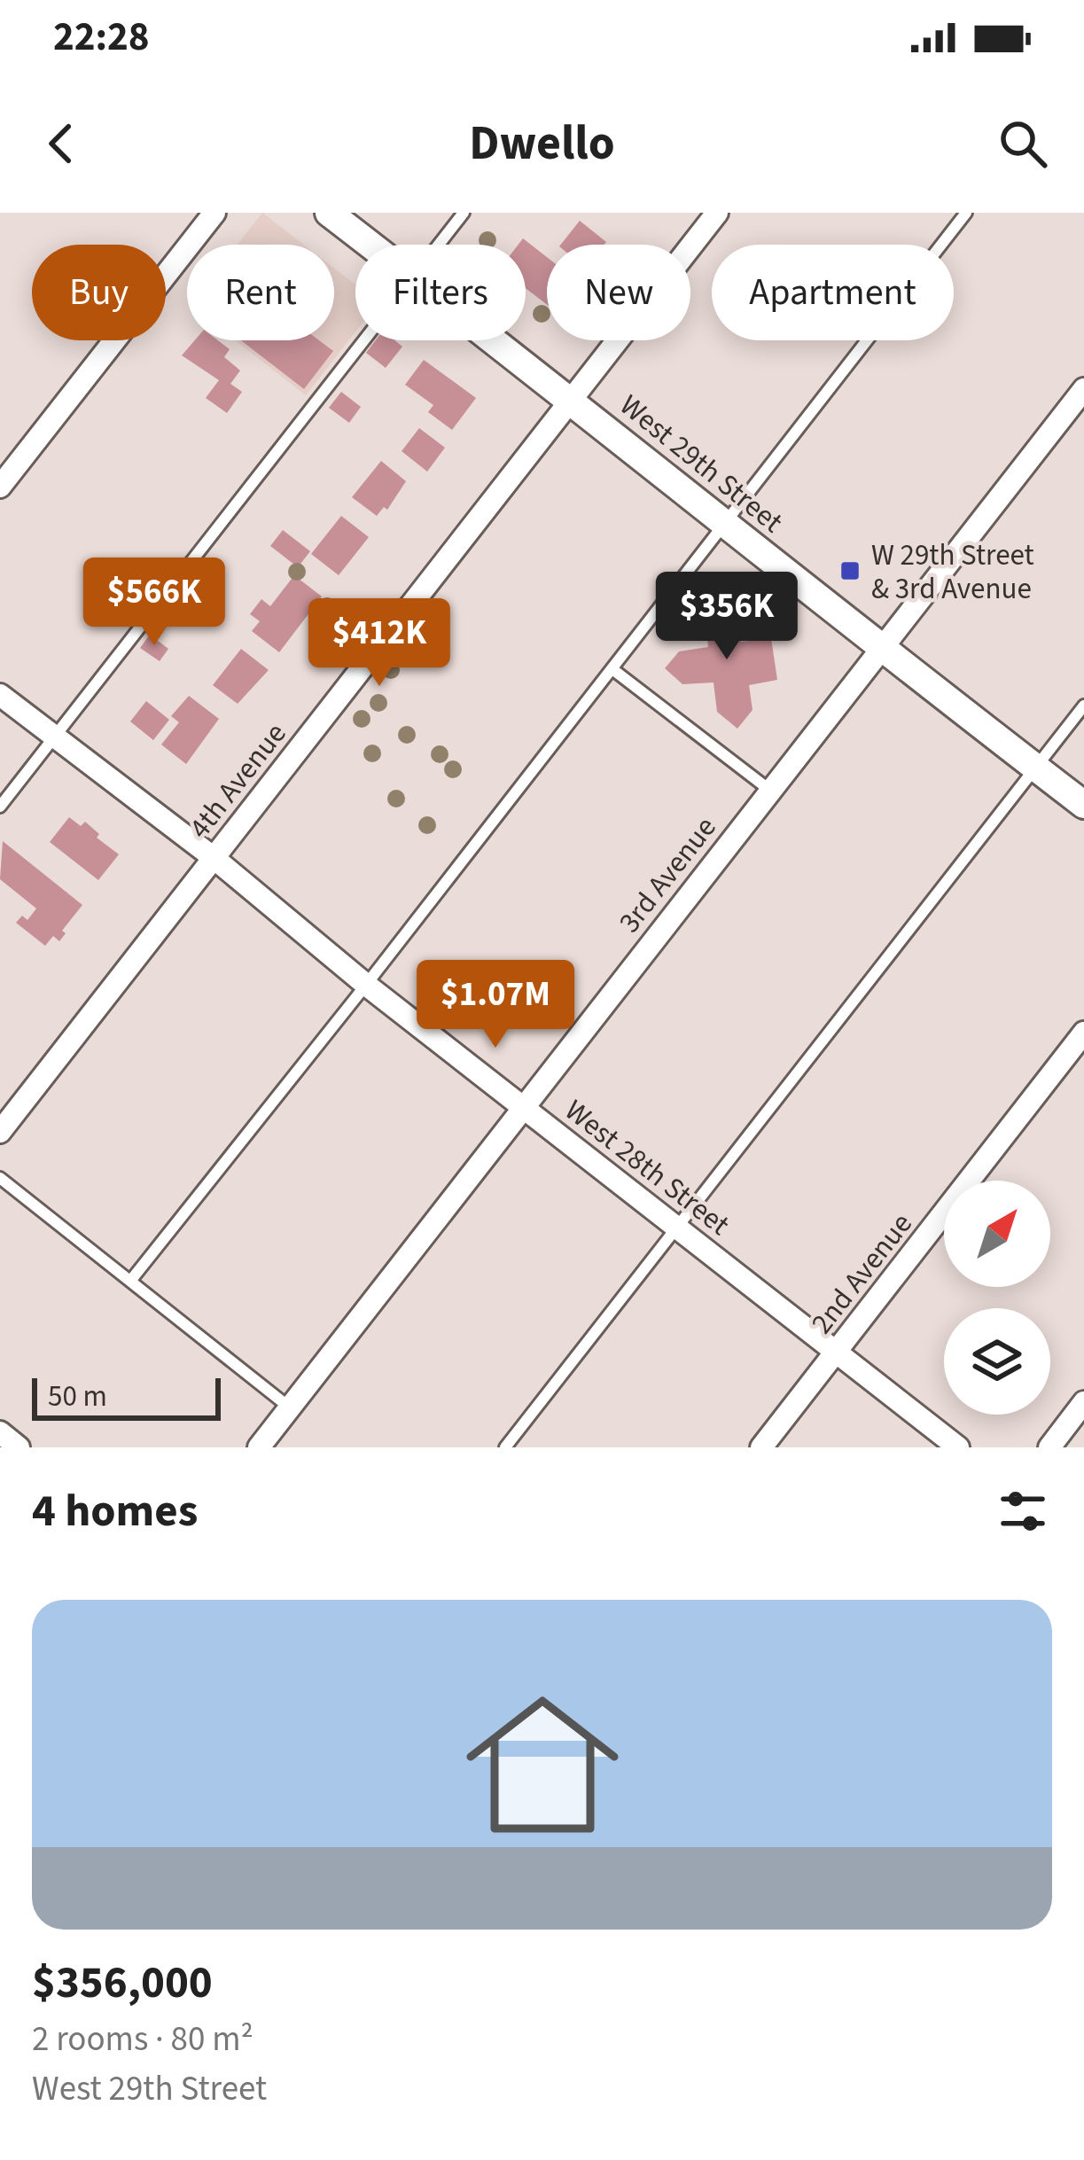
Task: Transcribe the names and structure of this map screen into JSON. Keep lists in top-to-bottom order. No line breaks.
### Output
{"streets":{"street":["West 29th Street","4th Avenue","3rd Avenue","West 28th Street","2nd Avenue"]},"crossings":[["West 29th Street","4th Avenue"],["West 29th Street","3rd Avenue"],["4th Avenue","West 28th Street"],["3rd Avenue","West 28th Street"],["West 28th Street","2nd Avenue"]],"places":{"transit":["W 29th Street & 3rd Avenue"]},"scale_bar":"50 m","north":"top right","page":{"status":"22:28","header":"Dwello","chip":["Buy","Rent","Filters","New","Apartment"],"price":["$566K","$356K","$412K","$1.07M"],"scale":"50 m","heading":"4 homes","list":[{"name":"$356,000","note":"2 rooms · 80 m² · West 29th Street"}]}}
